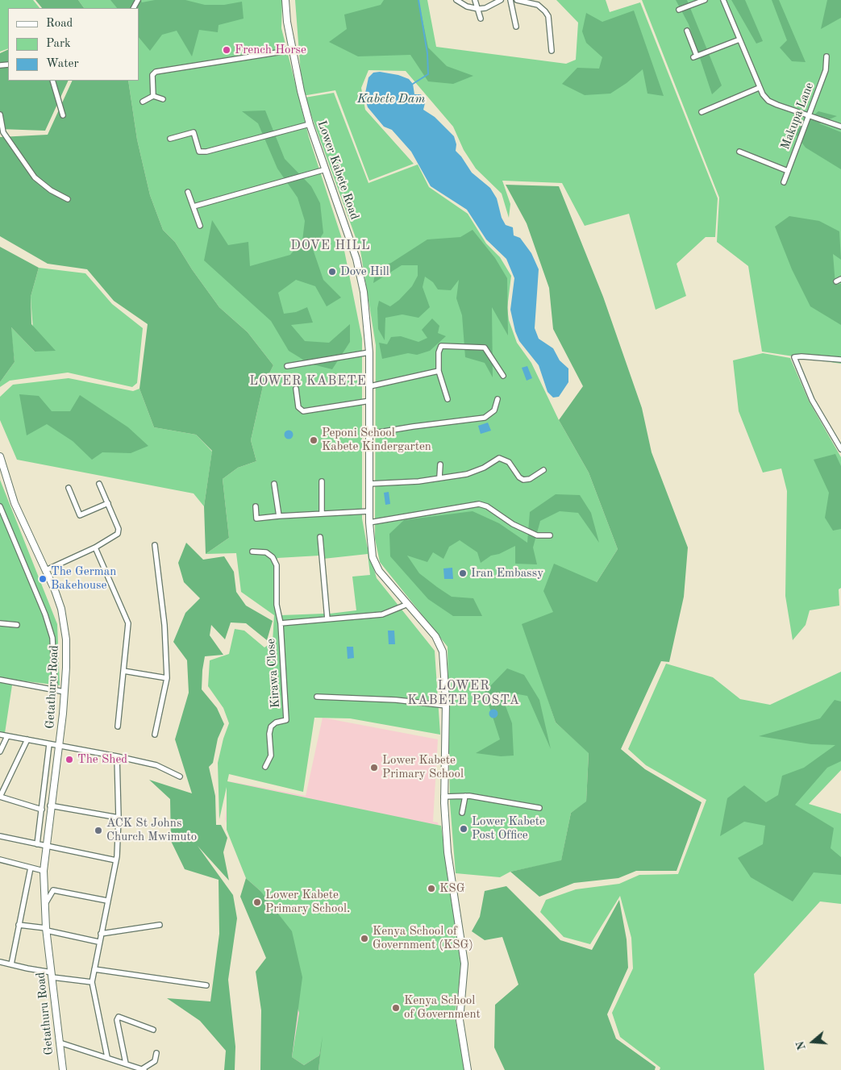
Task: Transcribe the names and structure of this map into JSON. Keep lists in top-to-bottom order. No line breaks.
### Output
{"streets":{"main road":["Lower Kabete Road","Getathuru Road"],"street":["Makupa Lane","Kirawa Close"]},"crossings":[["Lower Kabete Road","Kirawa Close"]],"districts":["DOVE HILL","LOWER KABETE","LOWER KABETE POSTA"],"water":["Kabete Dam"],"places":["French Horse","Dove Hill","Peponi School Kabete Kindergarten","Iran Embassy","The German Bakehouse","The Shed","Lower Kabete Primary School","Lower Kabete Post Office","ACK St Johns Church Mwimuto","KSG","Lower Kabete Primary School.","Kenya School of Government (KSG)","Kenya School of Government"],"legend":["Road","Park","Water"],"north":"left"}
